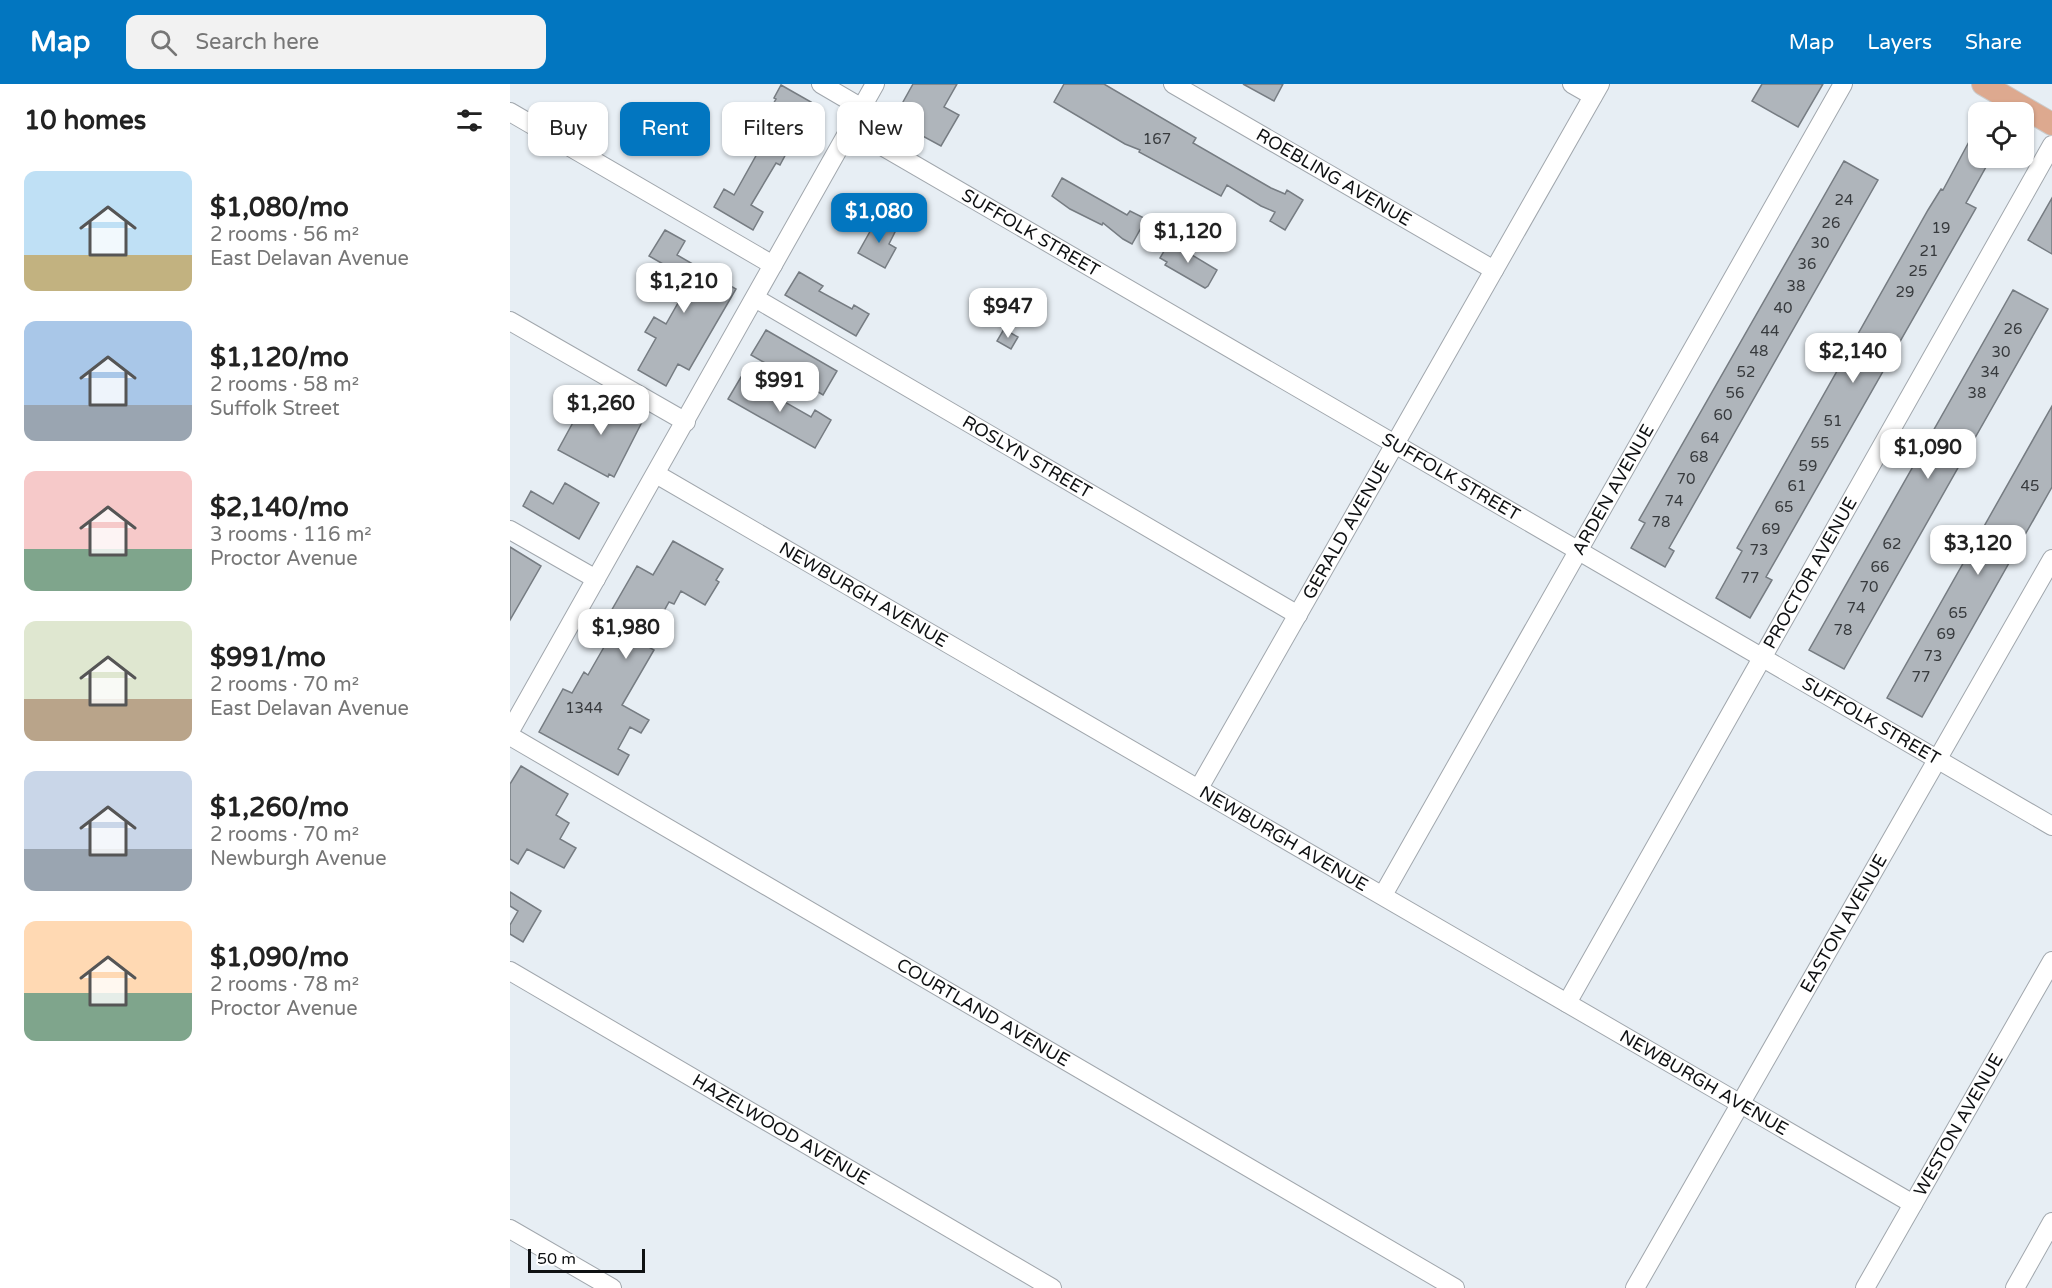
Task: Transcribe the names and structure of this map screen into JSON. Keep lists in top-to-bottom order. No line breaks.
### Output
{"streets":{"street":["ROEBLING AVENUE","SUFFOLK STREET","ROSLYN STREET","ARDEN AVENUE","GERALD AVENUE","PROCTOR AVENUE","NEWBURGH AVENUE","EASTON AVENUE","COURTLAND AVENUE","WESTON AVENUE","HAZELWOOD AVENUE"]},"crossings":[["ROEBLING AVENUE","GERALD AVENUE"],["SUFFOLK STREET","ARDEN AVENUE"],["SUFFOLK STREET","GERALD AVENUE"],["SUFFOLK STREET","PROCTOR AVENUE"],["SUFFOLK STREET","EASTON AVENUE"],["ROSLYN STREET","GERALD AVENUE"],["ARDEN AVENUE","NEWBURGH AVENUE"],["GERALD AVENUE","NEWBURGH AVENUE"],["PROCTOR AVENUE","NEWBURGH AVENUE"],["NEWBURGH AVENUE","EASTON AVENUE"],["NEWBURGH AVENUE","WESTON AVENUE"]],"house_numbers":["167","24","26","19","30","21","36","25","38","29","40","26","44","48","30","52","34","56","38","60","51","64","55","68","59","70","61","45","74","65","78","69","62","73","66","77","70","74","65","78","69","73","77","1344"],"scale_bar":"50 m","page":{"header":"Map","search":"Search here","nav":["Map","Layers","Share"],"heading":"10 homes","chip":["Buy","Rent","Filters","New"],"list":[{"name":"$1,080/mo","note":"2 rooms · 56 m² · East Delavan Avenue"},{"name":"$1,120/mo","note":"2 rooms · 58 m² · Suffolk Street"},{"name":"$2,140/mo","note":"3 rooms · 116 m² · Proctor Avenue"},{"name":"$991/mo","note":"2 rooms · 70 m² · East Delavan Avenue"},{"name":"$1,260/mo","note":"2 rooms · 70 m² · Newburgh Avenue"},{"name":"$1,090/mo","note":"2 rooms · 78 m² · Proctor Avenue"}],"price":["$1,080","$1,120","$1,210","$947","$2,140","$991","$1,260","$1,090","$3,120","$1,980"],"scale":"50 m"}}
